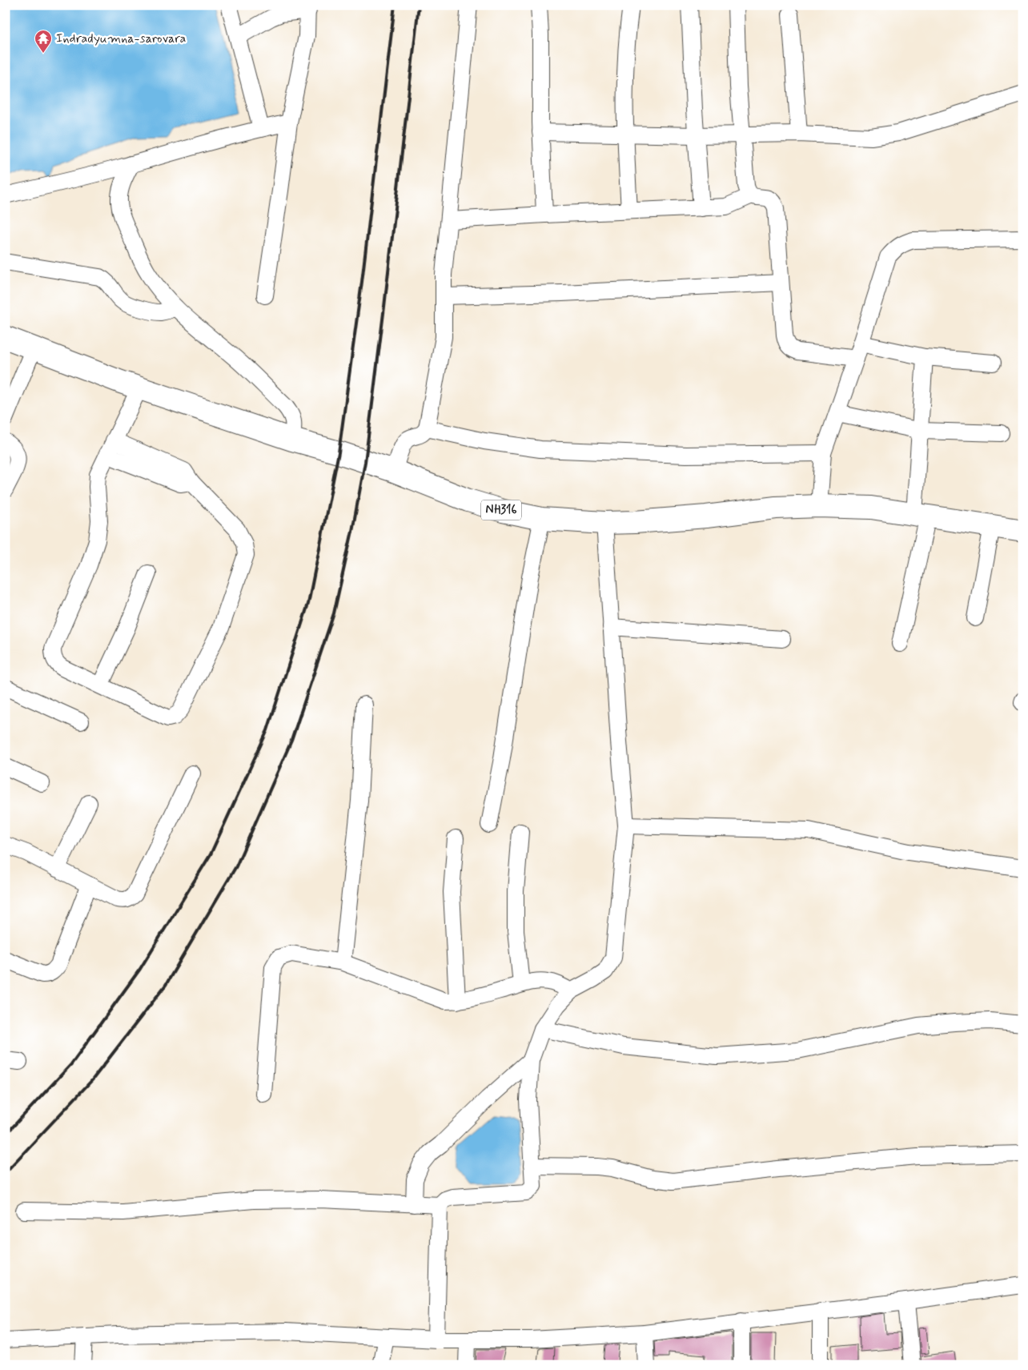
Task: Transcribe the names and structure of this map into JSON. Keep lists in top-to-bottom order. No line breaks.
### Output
{"streets":{"highway":["NH316"]},"places":{"temple":["Indradyumna-sarovara"]}}
